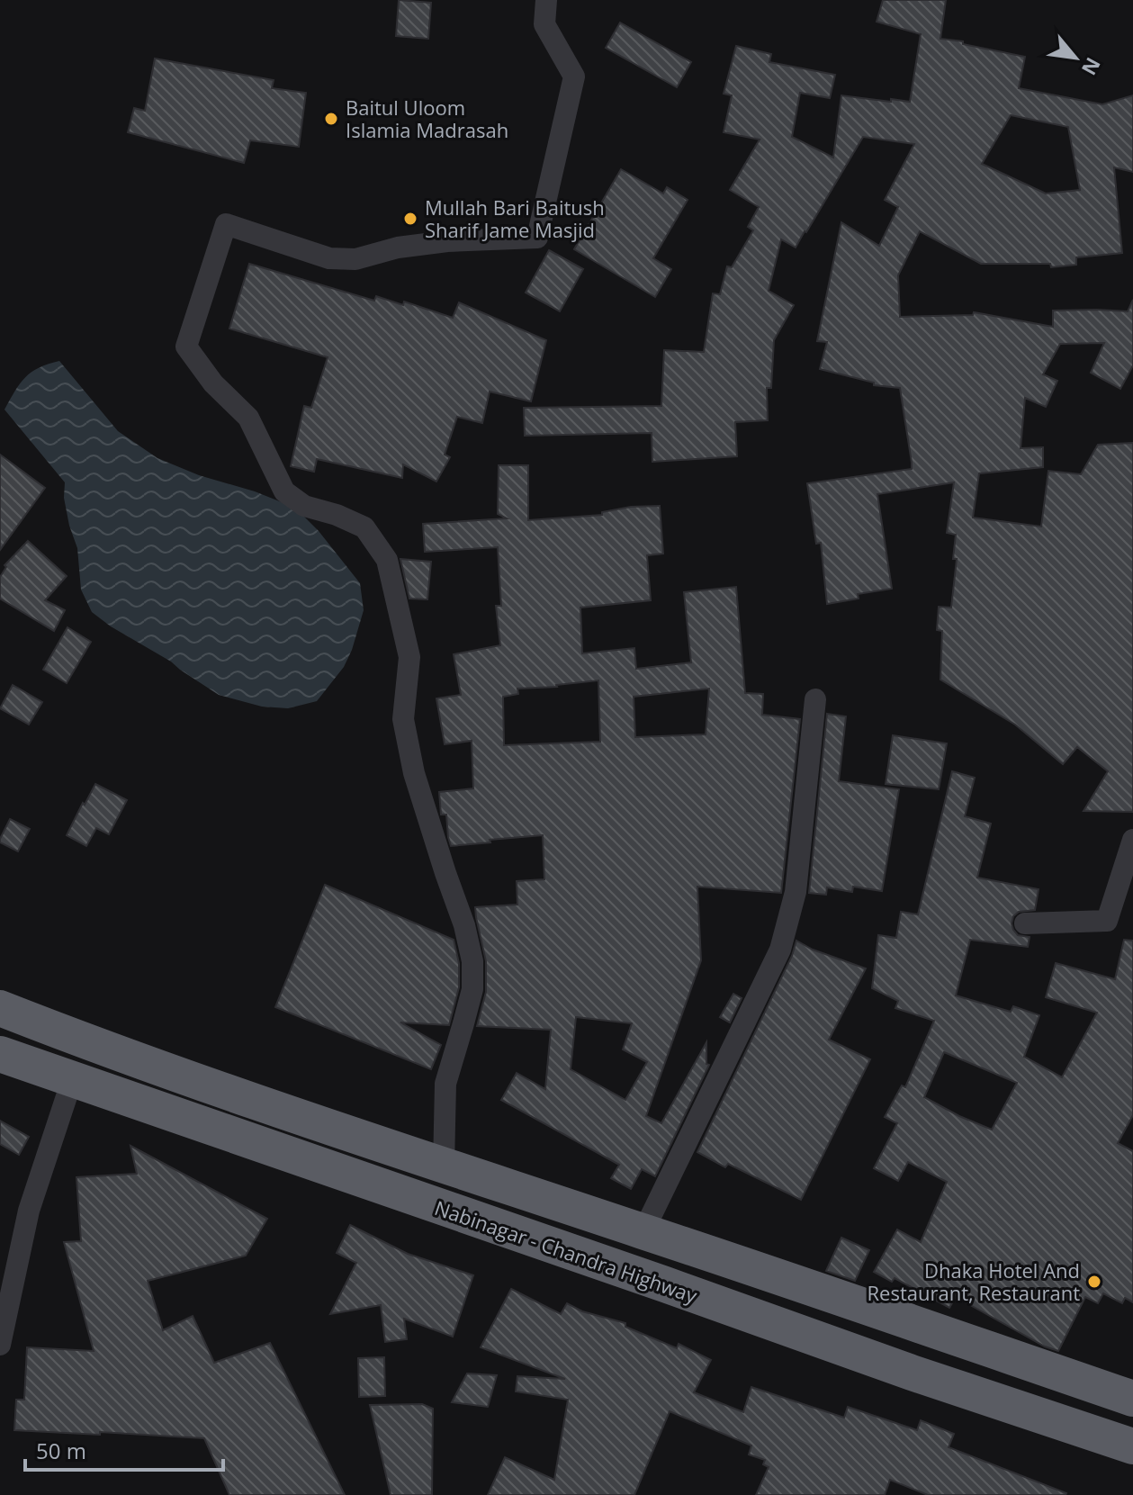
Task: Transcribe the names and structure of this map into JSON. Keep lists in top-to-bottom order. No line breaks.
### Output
{"streets":{"highway":["Nabinagar - Chandra Highway"]},"places":["Baitul Uloom Islamia Madrasah","Mullah Bari Baitush Sharif Jame Masjid","Dhaka Hotel And Restaurant, Restaurant"],"scale_bar":"50 m","north":"bottom right"}
